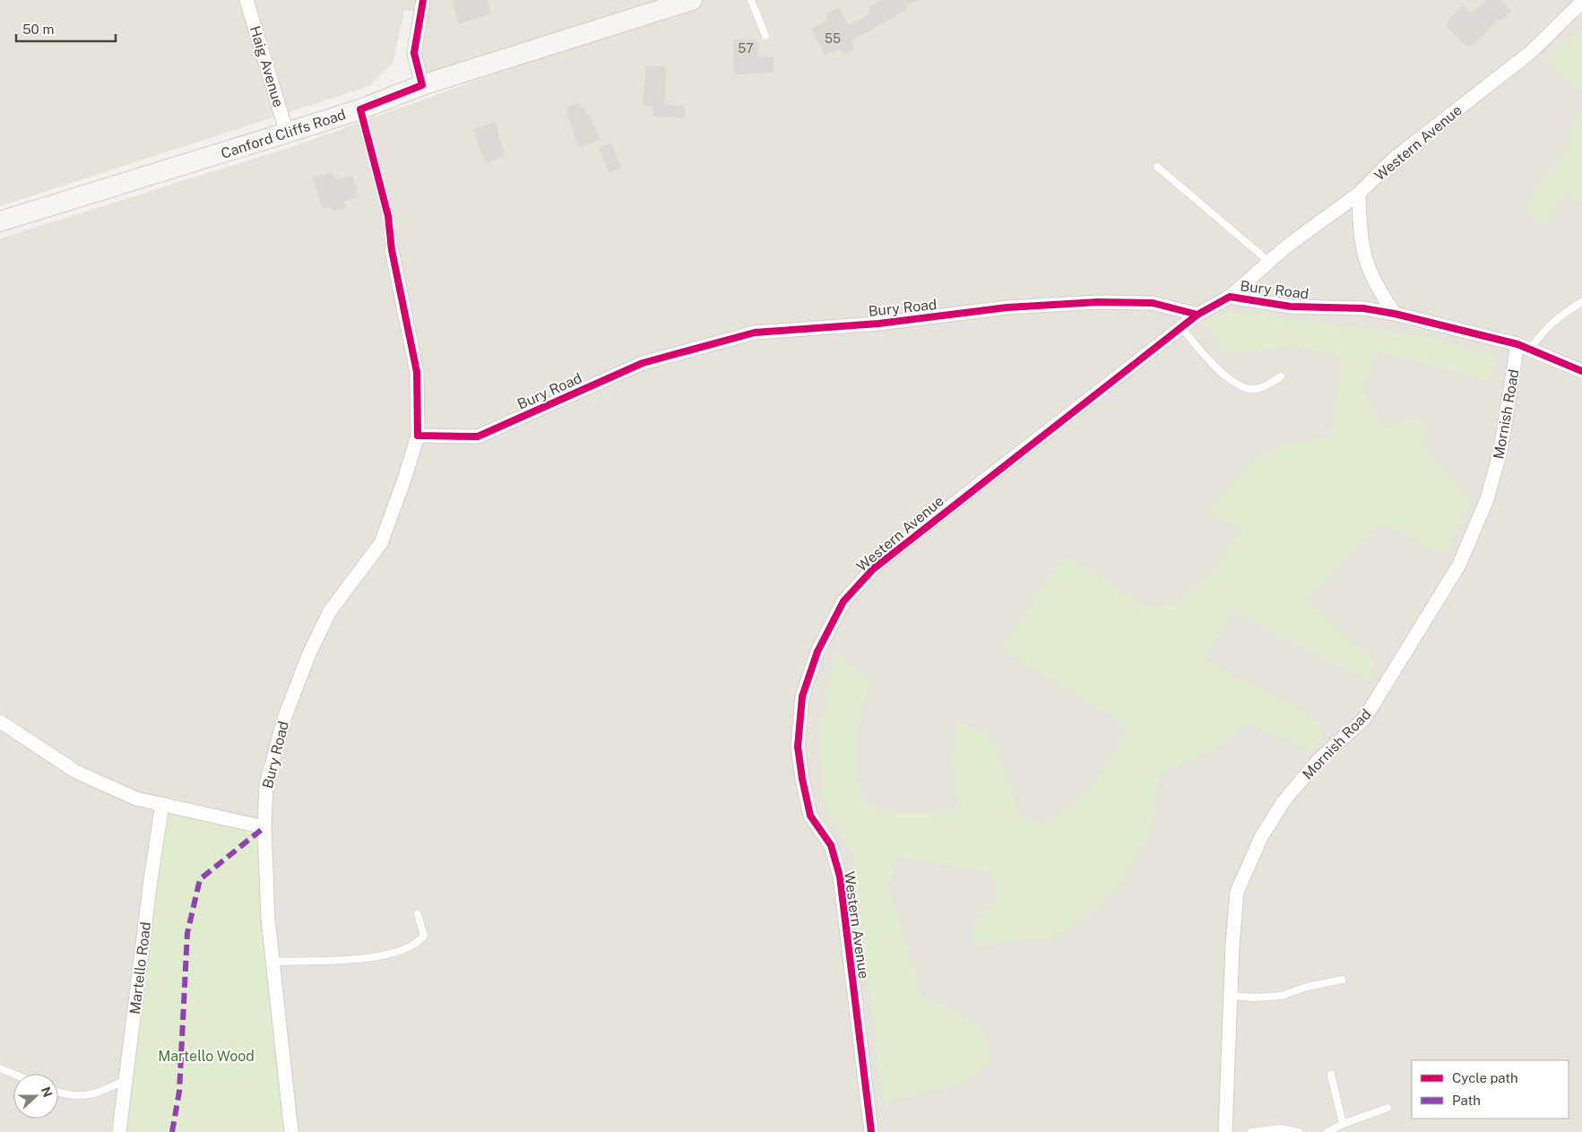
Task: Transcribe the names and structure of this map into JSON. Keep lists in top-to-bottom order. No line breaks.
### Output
{"streets":{"street":["Haig Avenue","Canford Cliffs Road","Western Avenue","Bury Road","Mornish Road","Martello Road"]},"crossings":[["Haig Avenue","Canford Cliffs Road"],["Western Avenue","Bury Road"],["Bury Road","Mornish Road"]],"parks":["Martello Wood"],"house_numbers":["55","57"],"legend":["Cycle path","Path"],"scale_bar":"50 m","north":"right"}
